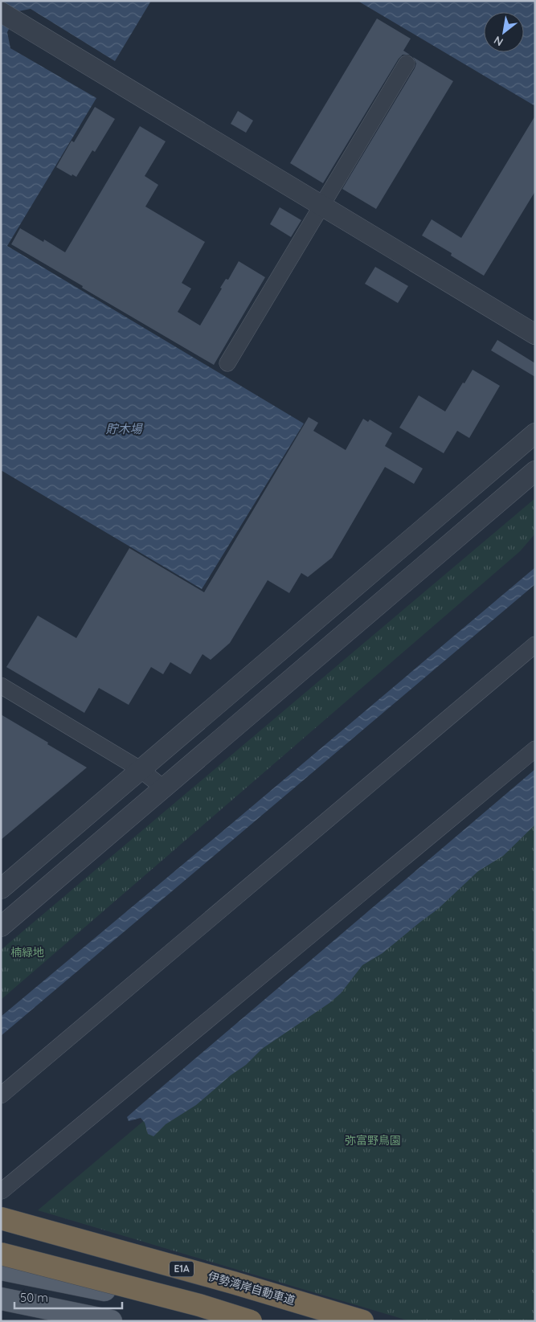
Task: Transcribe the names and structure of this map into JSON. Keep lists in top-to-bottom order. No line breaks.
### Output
{"streets":{"highway":["E1A","伊勢湾岸自動車道"]},"water":["貯木場"],"parks":["楠緑地","弥富野鳥園"],"scale_bar":"50 m","north":"bottom left"}
